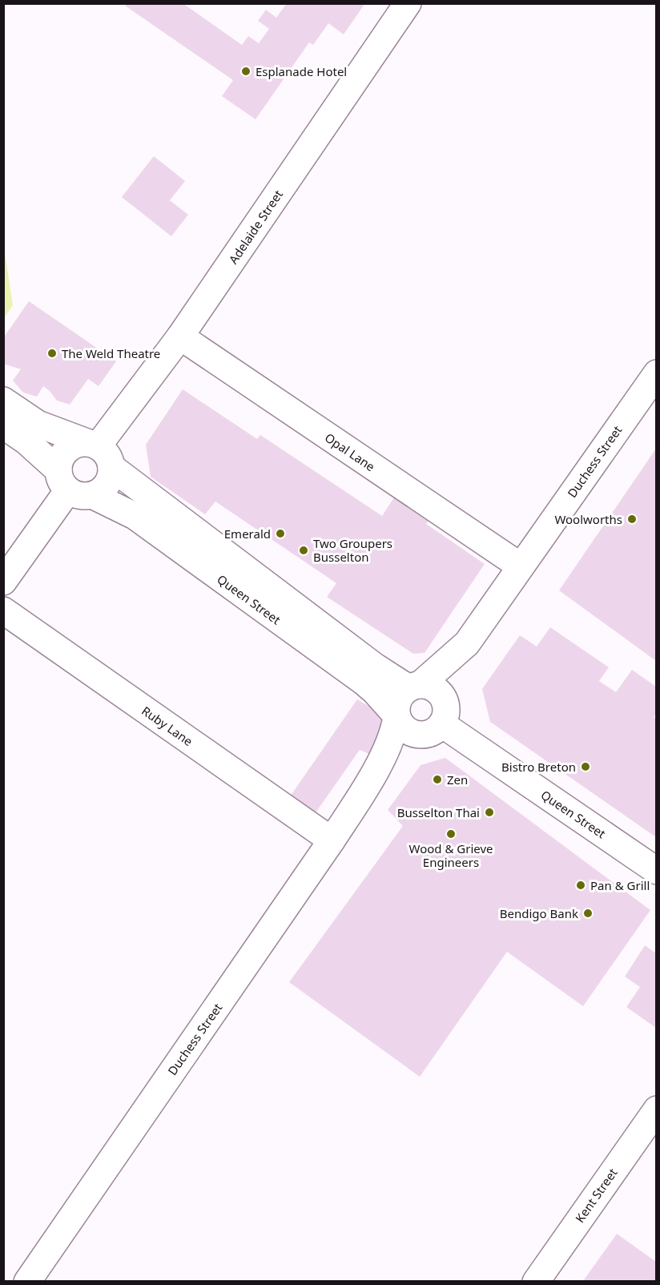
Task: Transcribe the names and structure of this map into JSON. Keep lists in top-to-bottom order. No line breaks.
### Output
{"streets":{"street":["Adelaide Street","Opal Lane","Duchess Street","Queen Street","Ruby Lane","Kent Street"]},"crossings":[["Adelaide Street","Opal Lane"],["Adelaide Street","Queen Street"],["Opal Lane","Duchess Street"],["Duchess Street","Queen Street"],["Duchess Street","Ruby Lane"]],"places":["Esplanade Hotel","The Weld Theatre","Woolworths","Emerald","Two Groupers Busselton","Bistro Breton","Zen","Busselton Thai","Wood & Grieve Engineers","Pan & Grill","Bendigo Bank"]}
